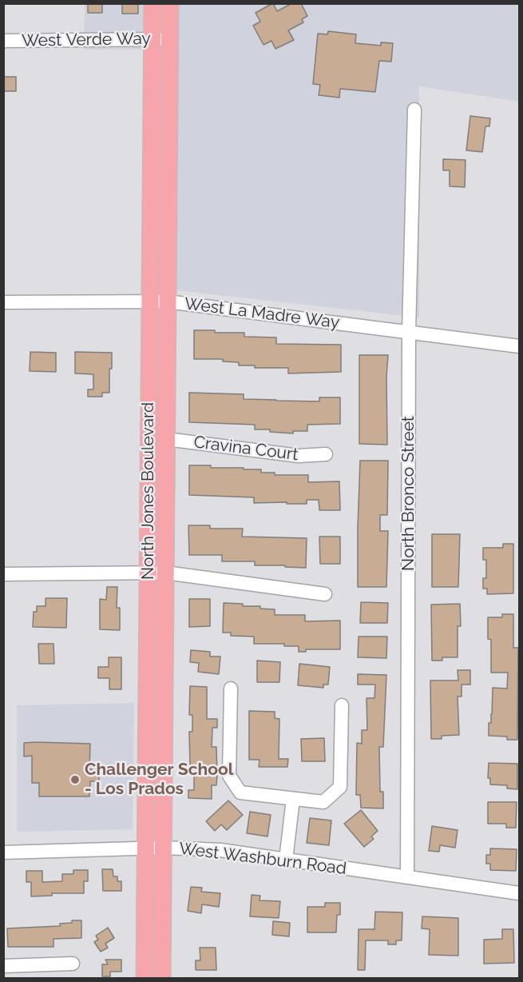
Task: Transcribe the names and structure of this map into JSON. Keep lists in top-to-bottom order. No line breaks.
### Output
{"streets":{"main road":["North Jones Boulevard"],"street":["West Verde Way","West La Madre Way","Cravina Court","North Bronco Street","West Washburn Road"]},"crossings":[["West Verde Way","North Jones Boulevard"],["West La Madre Way","North Jones Boulevard"],["West La Madre Way","North Bronco Street"],["Cravina Court","North Jones Boulevard"],["North Jones Boulevard","West Washburn Road"],["North Bronco Street","West Washburn Road"]],"places":["Challenger School - Los Prados"]}
